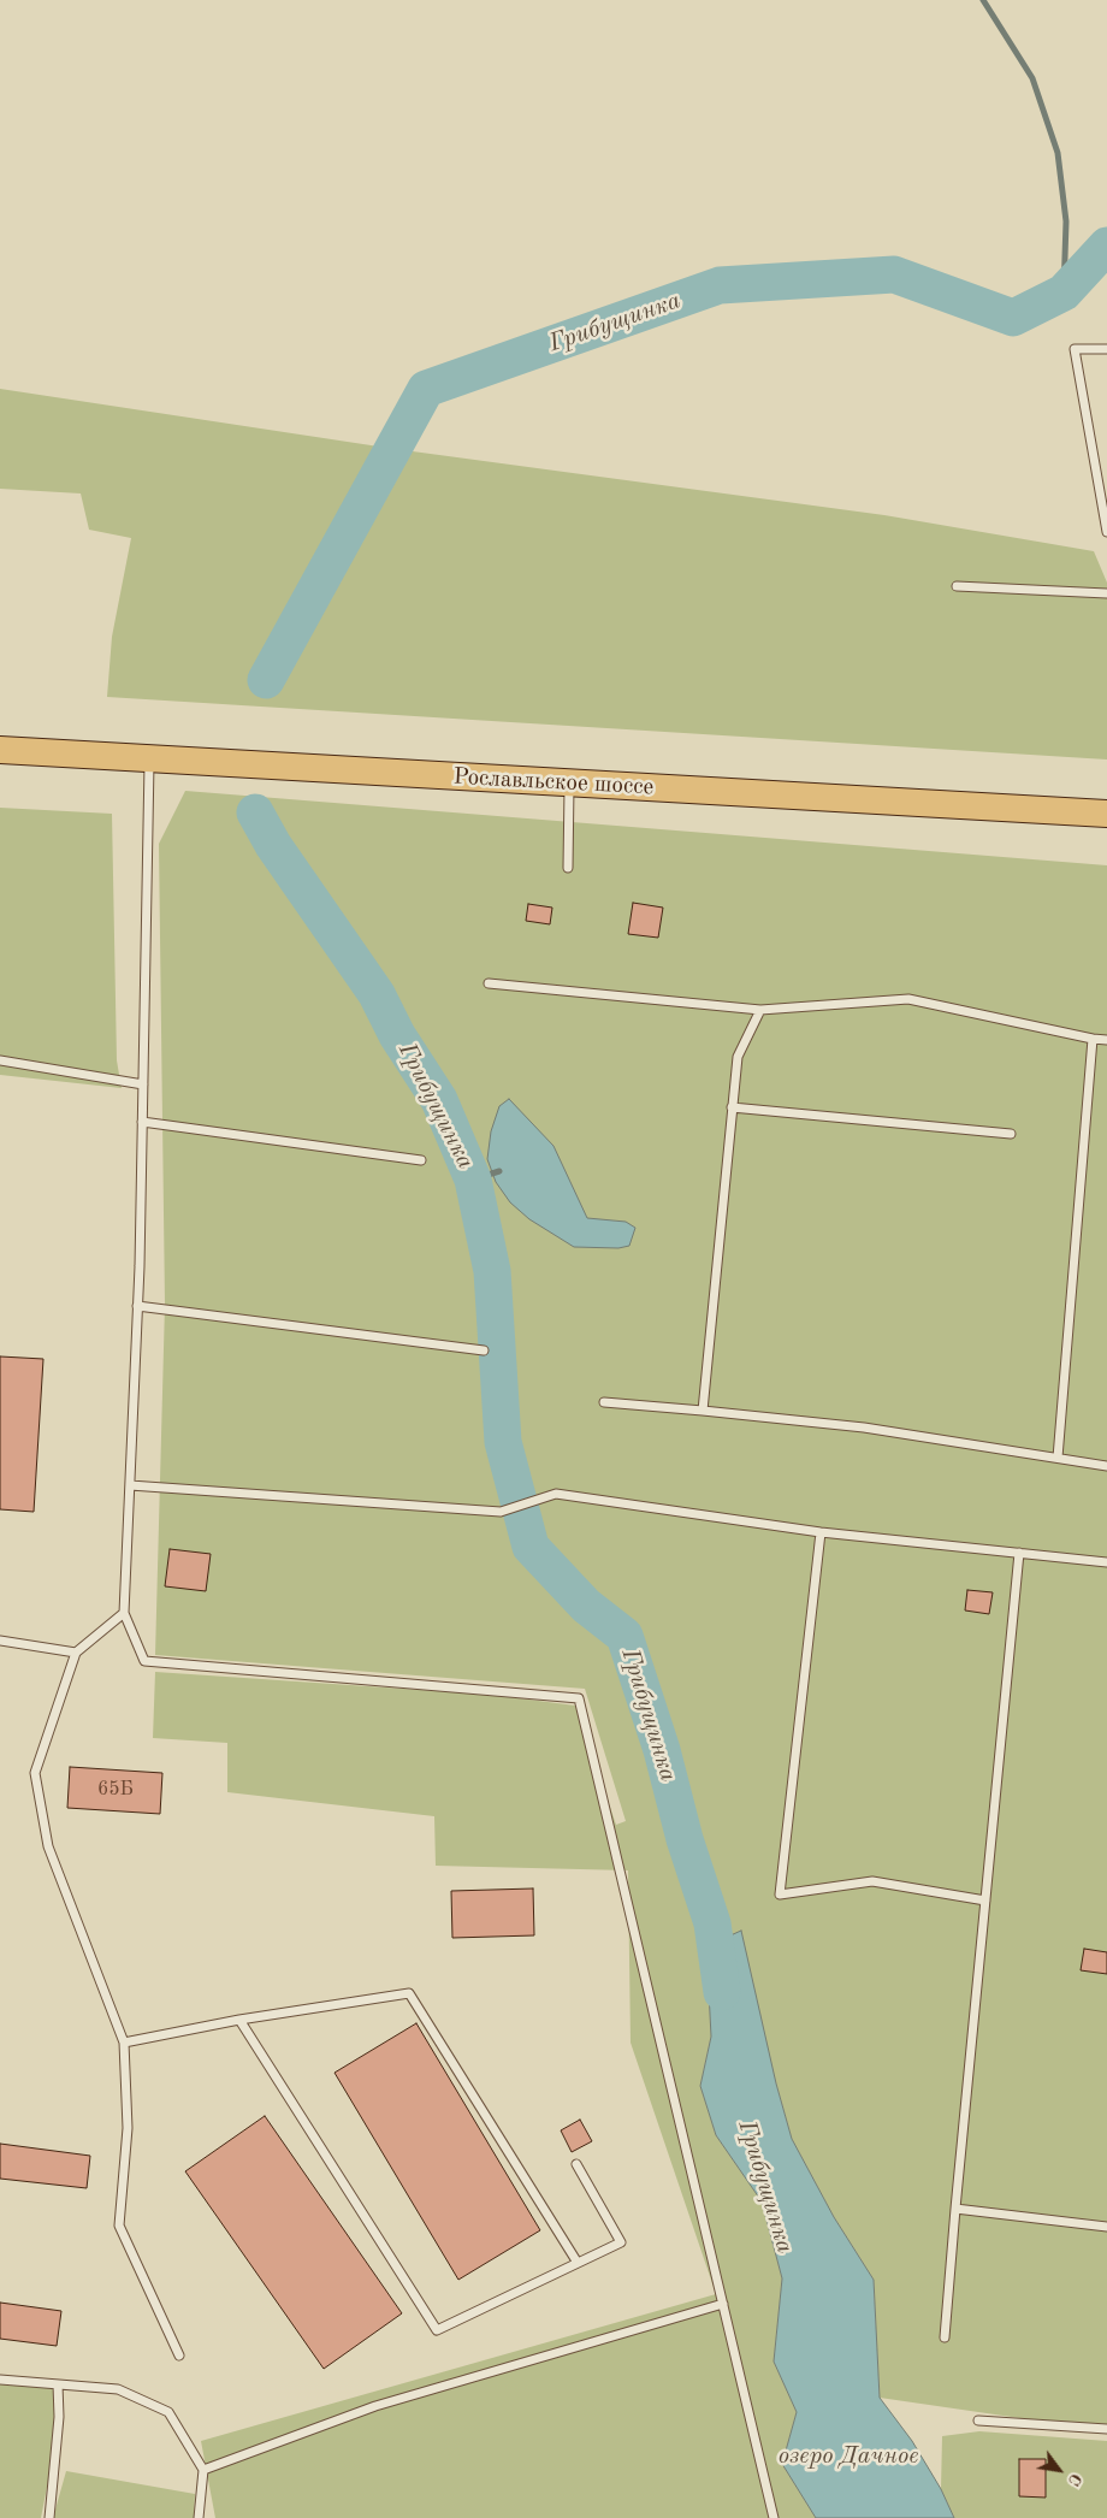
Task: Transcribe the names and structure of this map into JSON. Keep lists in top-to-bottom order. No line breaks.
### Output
{"streets":{"main road":["Рославльское шоссе"]},"water":["Грибущинка","озеро Дачное"],"house_numbers":["65Б"],"north":"bottom right"}
